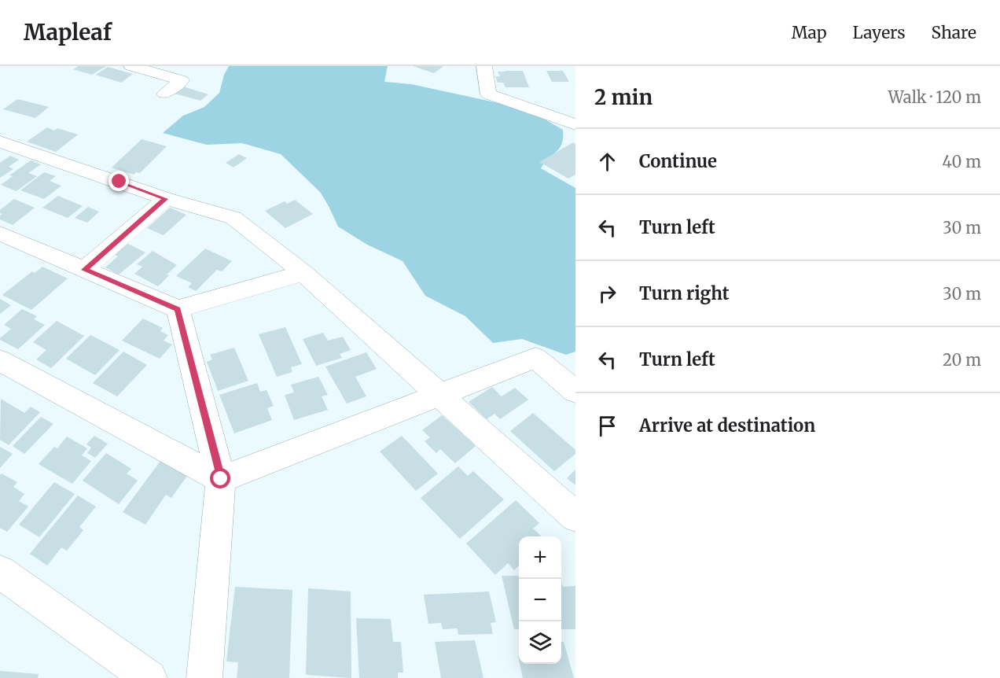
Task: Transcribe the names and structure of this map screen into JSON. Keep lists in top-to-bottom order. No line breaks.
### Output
{"page":{"header":"Mapleaf","nav":["Map","Layers","Share"],"heading":["2 min","Walk · 120 m"],"list":[["Continue","40 m"],["Turn left","30 m"],["Turn right","30 m"],["Turn left","20 m"],"Arrive at destination"],"map_buttons":["+","−"]}}
